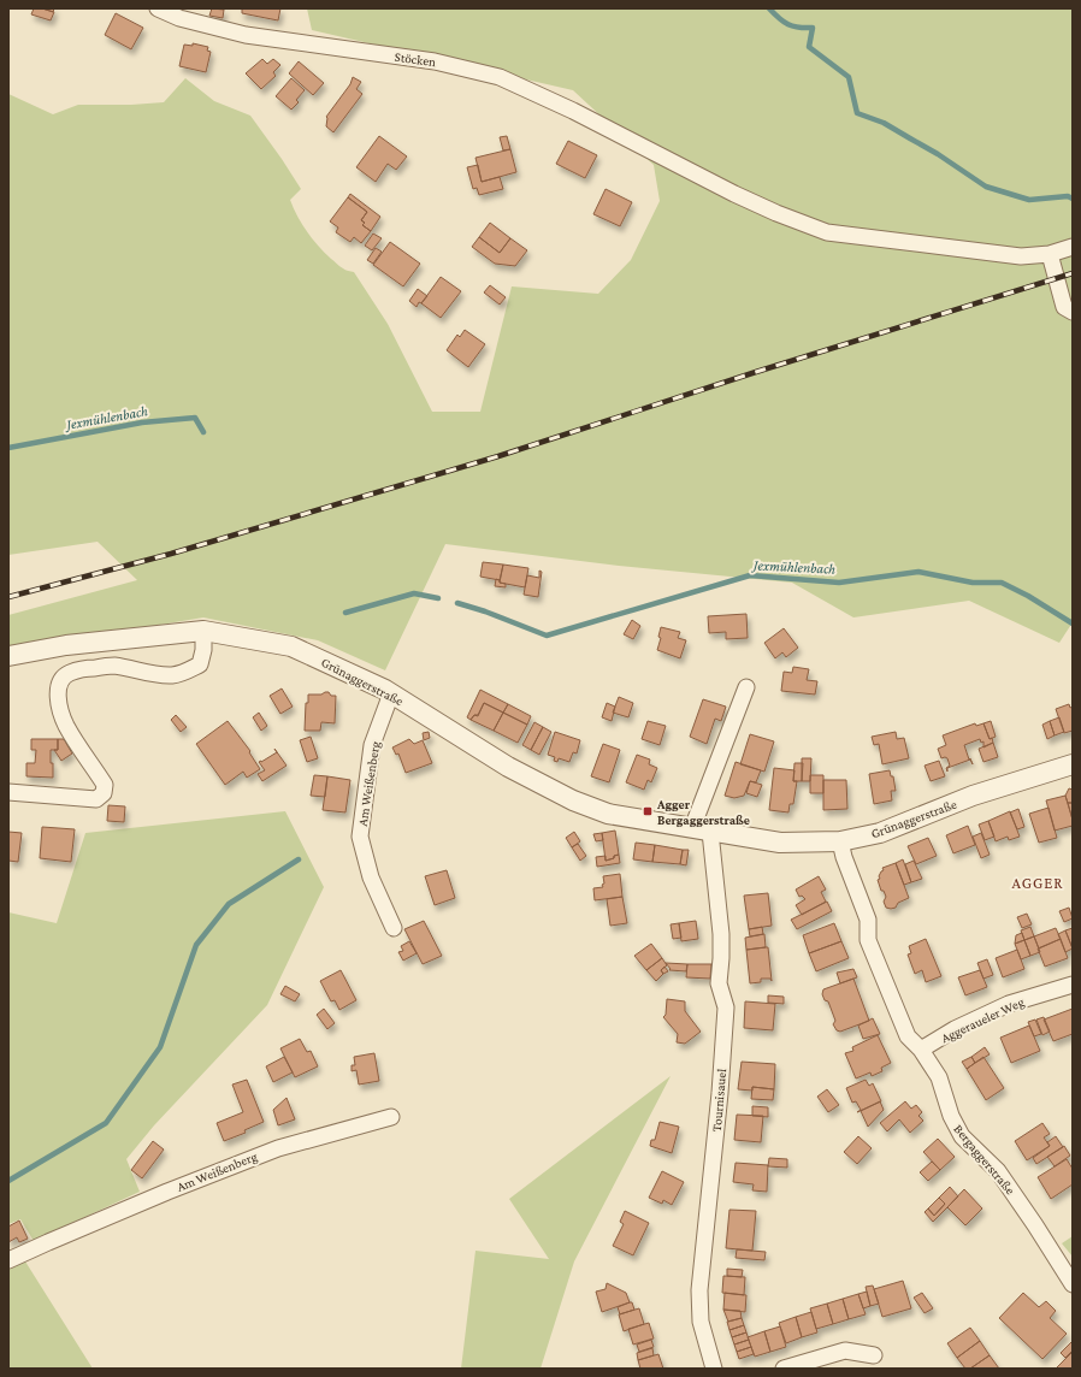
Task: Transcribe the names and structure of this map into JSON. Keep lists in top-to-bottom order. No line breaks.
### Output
{"streets":{"street":["Stöcken","Grünaggerstraße","Am Weißenberg","Aggeraueler Weg","Tournisauel","Bergaggerstraße"]},"crossings":[["Grünaggerstraße","Am Weißenberg"],["Grünaggerstraße","Tournisauel"],["Grünaggerstraße","Bergaggerstraße"],["Aggeraueler Weg","Bergaggerstraße"]],"districts":["AGGER"],"water":["Jexmühlenbach"],"places":{"transit":["Agger Bergaggerstraße"]}}
